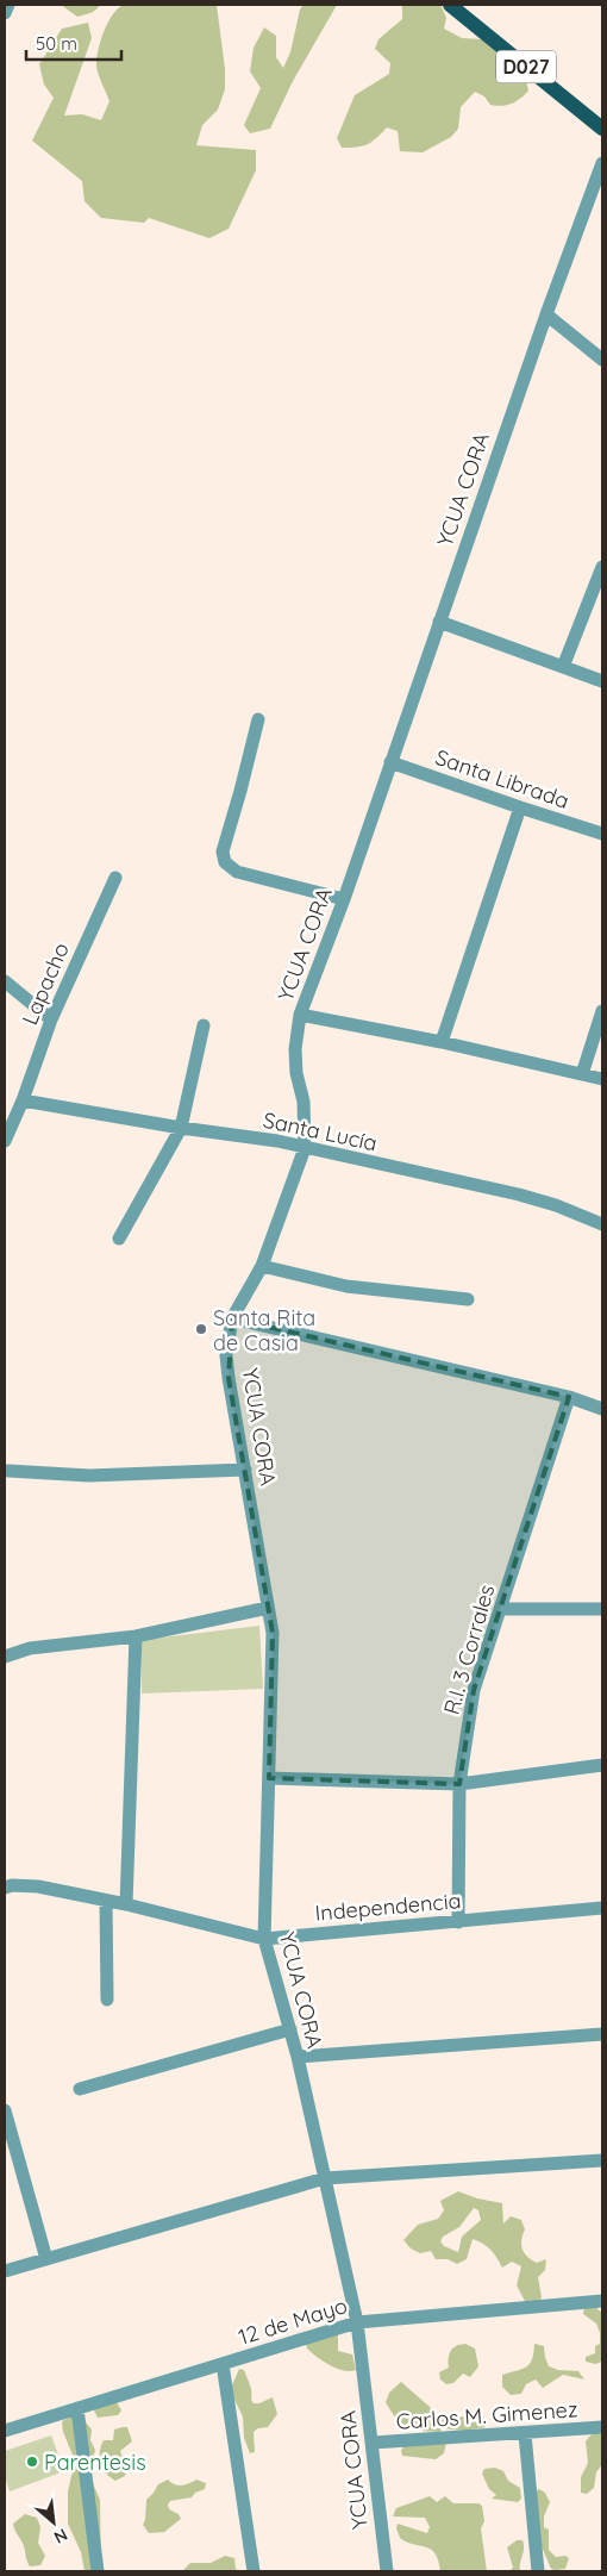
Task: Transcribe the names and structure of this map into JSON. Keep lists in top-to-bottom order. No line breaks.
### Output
{"streets":{"main road":["D027"],"street":["YCUA CORA","Santa Librada","Lapacho","Santa Lucía","R.I. 3 Corrales","Independencia","12 de Mayo","Carlos M. Gimenez"]},"crossings":[["YCUA CORA","Santa Librada"],["YCUA CORA","Santa Lucía"],["YCUA CORA","Independencia"],["YCUA CORA","12 de Mayo"],["YCUA CORA","Carlos M. Gimenez"],["Lapacho","Santa Lucía"],["R.I. 3 Corrales","Independencia"]],"places":["Santa Rita de Casia","Parentesis"],"scale_bar":"50 m","north":"bottom right"}
